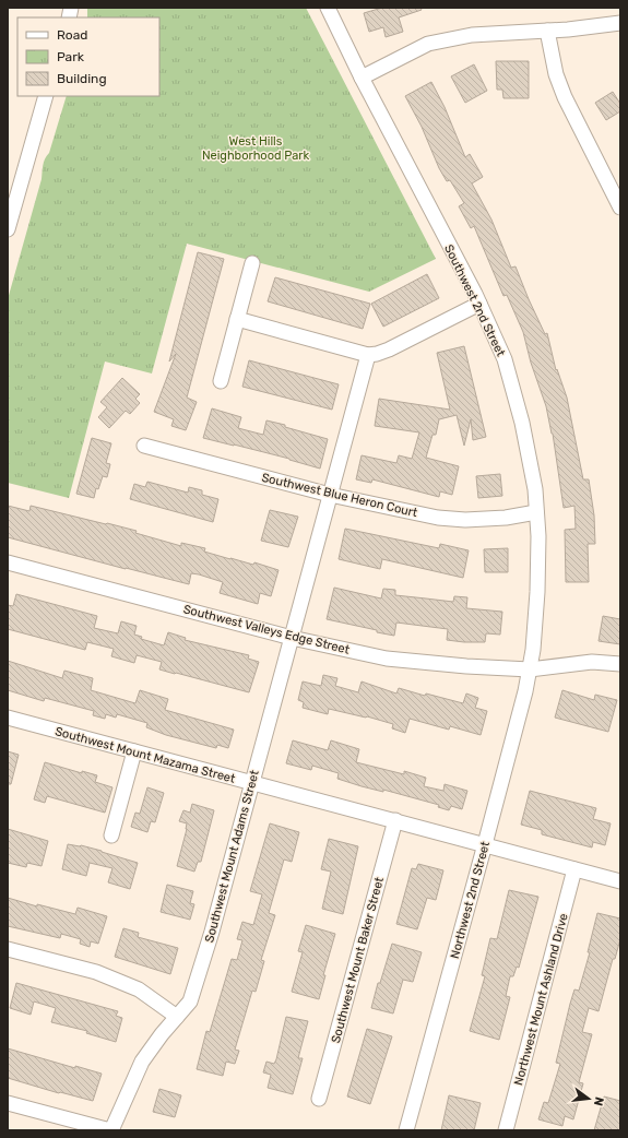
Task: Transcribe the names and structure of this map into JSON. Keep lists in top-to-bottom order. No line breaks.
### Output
{"streets":{"street":["Southwest 2nd Street","Southwest Blue Heron Court","Southwest Valleys Edge Street","Southwest Mount Mazama Street","Southwest Mount Adams Street","Northwest 2nd Street","Southwest Mount Baker Street","Northwest Mount Ashland Drive"]},"crossings":[["Southwest 2nd Street","Southwest Blue Heron Court"],["Southwest 2nd Street","Southwest Valleys Edge Street"],["Southwest 2nd Street","Northwest 2nd Street"],["Southwest Blue Heron Court","Southwest Mount Adams Street"],["Southwest Valleys Edge Street","Southwest Mount Adams Street"],["Southwest Valleys Edge Street","Northwest 2nd Street"],["Southwest Mount Mazama Street","Southwest Mount Adams Street"],["Southwest Mount Mazama Street","Northwest 2nd Street"],["Southwest Mount Mazama Street","Southwest Mount Baker Street"],["Southwest Mount Mazama Street","Northwest Mount Ashland Drive"]],"parks":["West Hills Neighborhood Park"],"legend":["Road","Park","Building"],"north":"right"}
